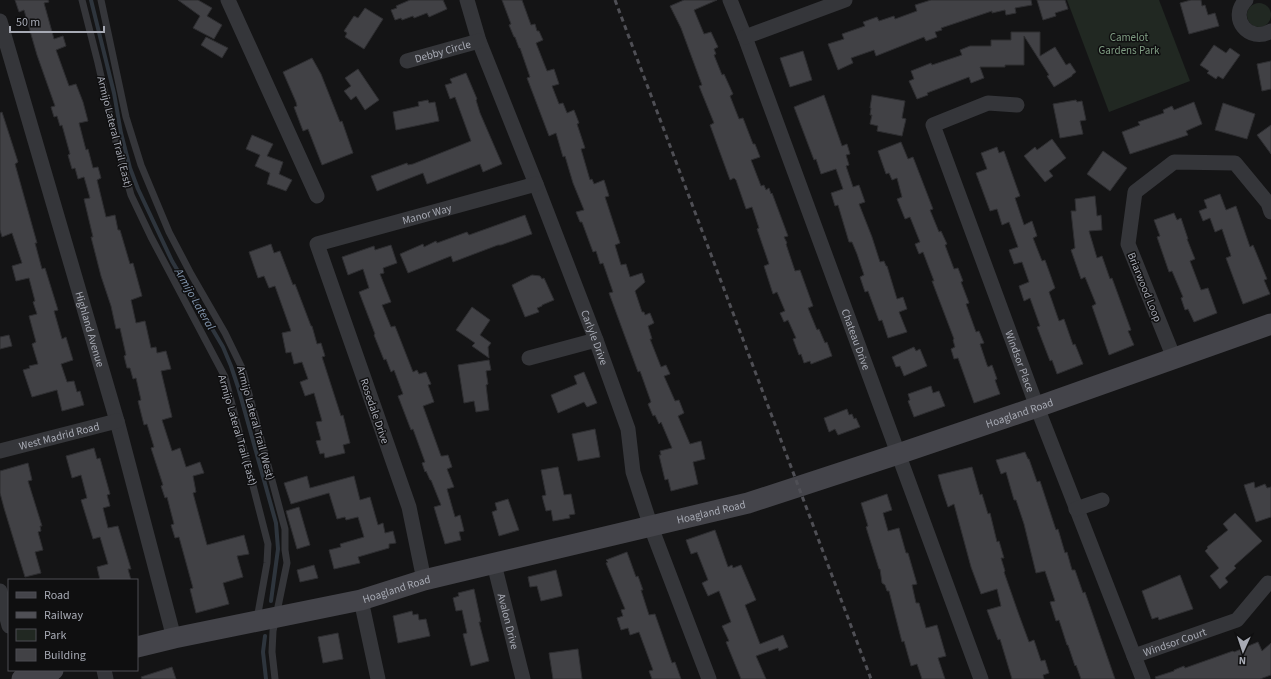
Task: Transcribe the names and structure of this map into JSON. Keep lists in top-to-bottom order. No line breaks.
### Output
{"streets":{"street":["Debby Circle","Manor Way","Briarwood Loop","Highland Avenue","Carlyle Drive","Chateau Drive","Windsor Place","Rosedale Drive","Hoagland Road","West Madrid Road","Avalon Drive","Windsor Court"],"lane":["Armijo Lateral Trail (East)","Armijo Lateral Trail (West)"]},"crossings":[["Debby Circle","Carlyle Drive"],["Armijo Lateral Trail (East)","Hoagland Road"],["Armijo Lateral Trail (East)","Armijo Lateral Trail (West)"],["Manor Way","Carlyle Drive"],["Manor Way","Rosedale Drive"],["Briarwood Loop","Hoagland Road"],["Highland Avenue","Hoagland Road"],["Highland Avenue","West Madrid Road"],["Carlyle Drive","Hoagland Road"],["Chateau Drive","Hoagland Road"],["Windsor Place","Hoagland Road"],["Windsor Place","Windsor Court"],["Rosedale Drive","Hoagland Road"],["Hoagland Road","Armijo Lateral Trail (West)"],["Hoagland Road","Avalon Drive"]],"water":["Armijo Lateral"],"parks":["Camelot Gardens Park"],"legend":["Road","Railway","Park","Building"],"scale_bar":"50 m","north":"bottom"}
